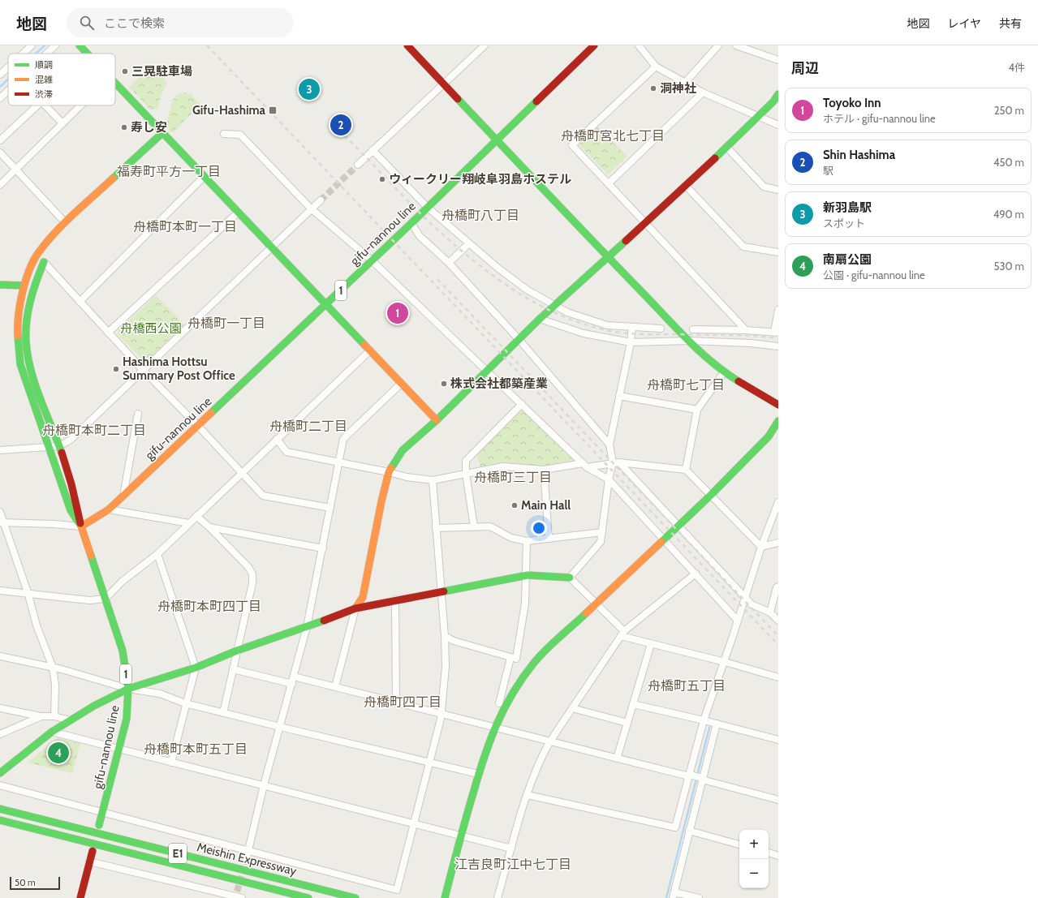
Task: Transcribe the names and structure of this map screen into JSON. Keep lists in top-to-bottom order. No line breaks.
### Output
{"streets":{"main road":["gifu-nannou line","1","E1","Meishin Expressway"]},"districts":["舟橋町宮北七丁目","福寿町平方一丁目","舟橋町八丁目","舟橋町本町一丁目","舟橋町一丁目","舟橋町七丁目","舟橋町二丁目","舟橋町本町二丁目","舟橋町三丁目","舟橋町本町四丁目","舟橋町五丁目","舟橋町四丁目","舟橋町本町五丁目","江吉良町江中七丁目"],"parks":["舟橋西公園"],"places":{"other":["三晃駐車場","洞神社","寿し安","ウィークリー翔岐阜羽島ホステル","Hashima Hottsu Summary Post Office","株式会社都築産業","Main Hall"],"transit":["Gifu-Hashima"]},"legend":["順調","混雑","渋滞"],"scale_bar":"50 m","page":{"header":"地図","search":"ここで検索","nav":["地図","レイヤ","共有"],"heading":["周辺","4件"],"pins":["3","2","1","4"],"list":[{"mark":"1","name":"Toyoko Inn","note":"ホテル · gifu-nannou line","value":"250 m"},{"mark":"2","name":"Shin Hashima","note":"駅","value":"450 m"},{"mark":"3","name":"新羽島駅","note":"スポット","value":"490 m"},{"mark":"4","name":"南扇公園","note":"公園 · gifu-nannou line","value":"530 m"}],"map_buttons":["+","−"],"scale":"50 m"}}
